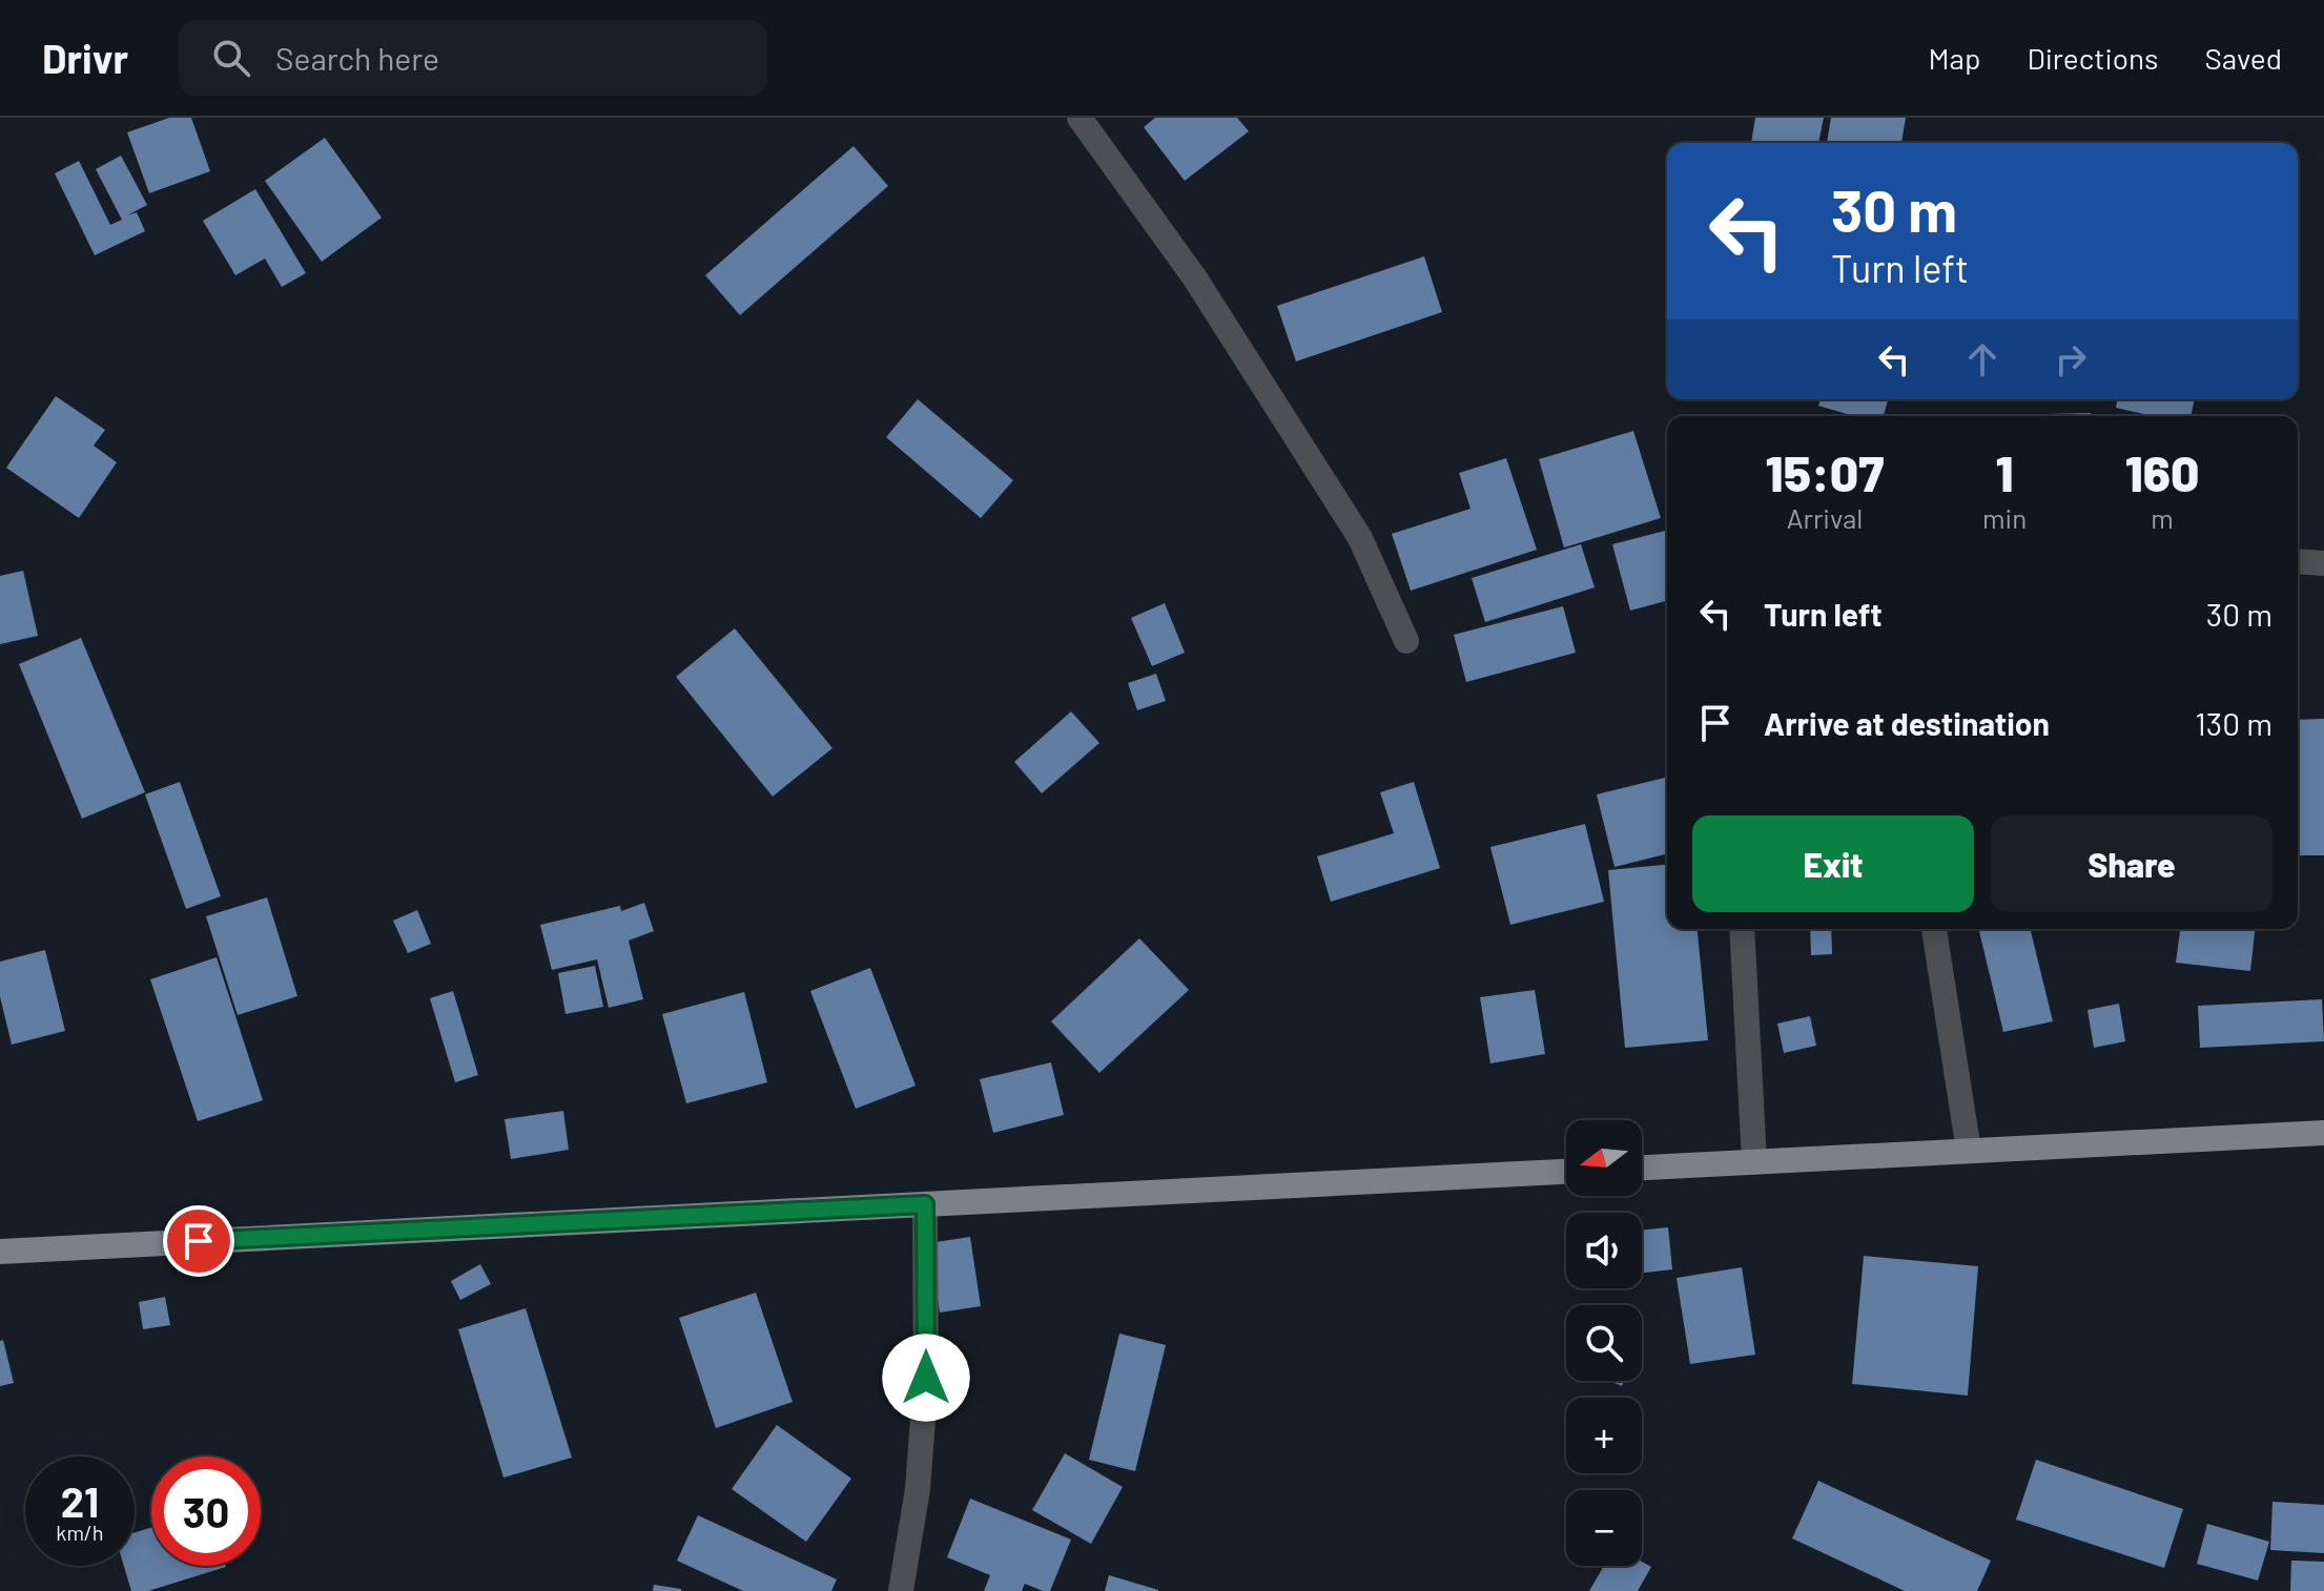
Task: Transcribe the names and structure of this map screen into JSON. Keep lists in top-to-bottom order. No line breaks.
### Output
{"north":"left","page":{"header":"Drivr","search":"Search here","nav":["Map","Directions","Saved"],"turn":["30 m","Turn left"],"eta":["15:07","Arrival","1","min","160","m"],"list":[{"name":"Turn left","value":"30 m"},{"name":"Arrive at destination","value":"130 m"}],"buttons":["Exit","Share"],"map_buttons":["+","−"],"speed":"21 km/h","limit":"30"}}
